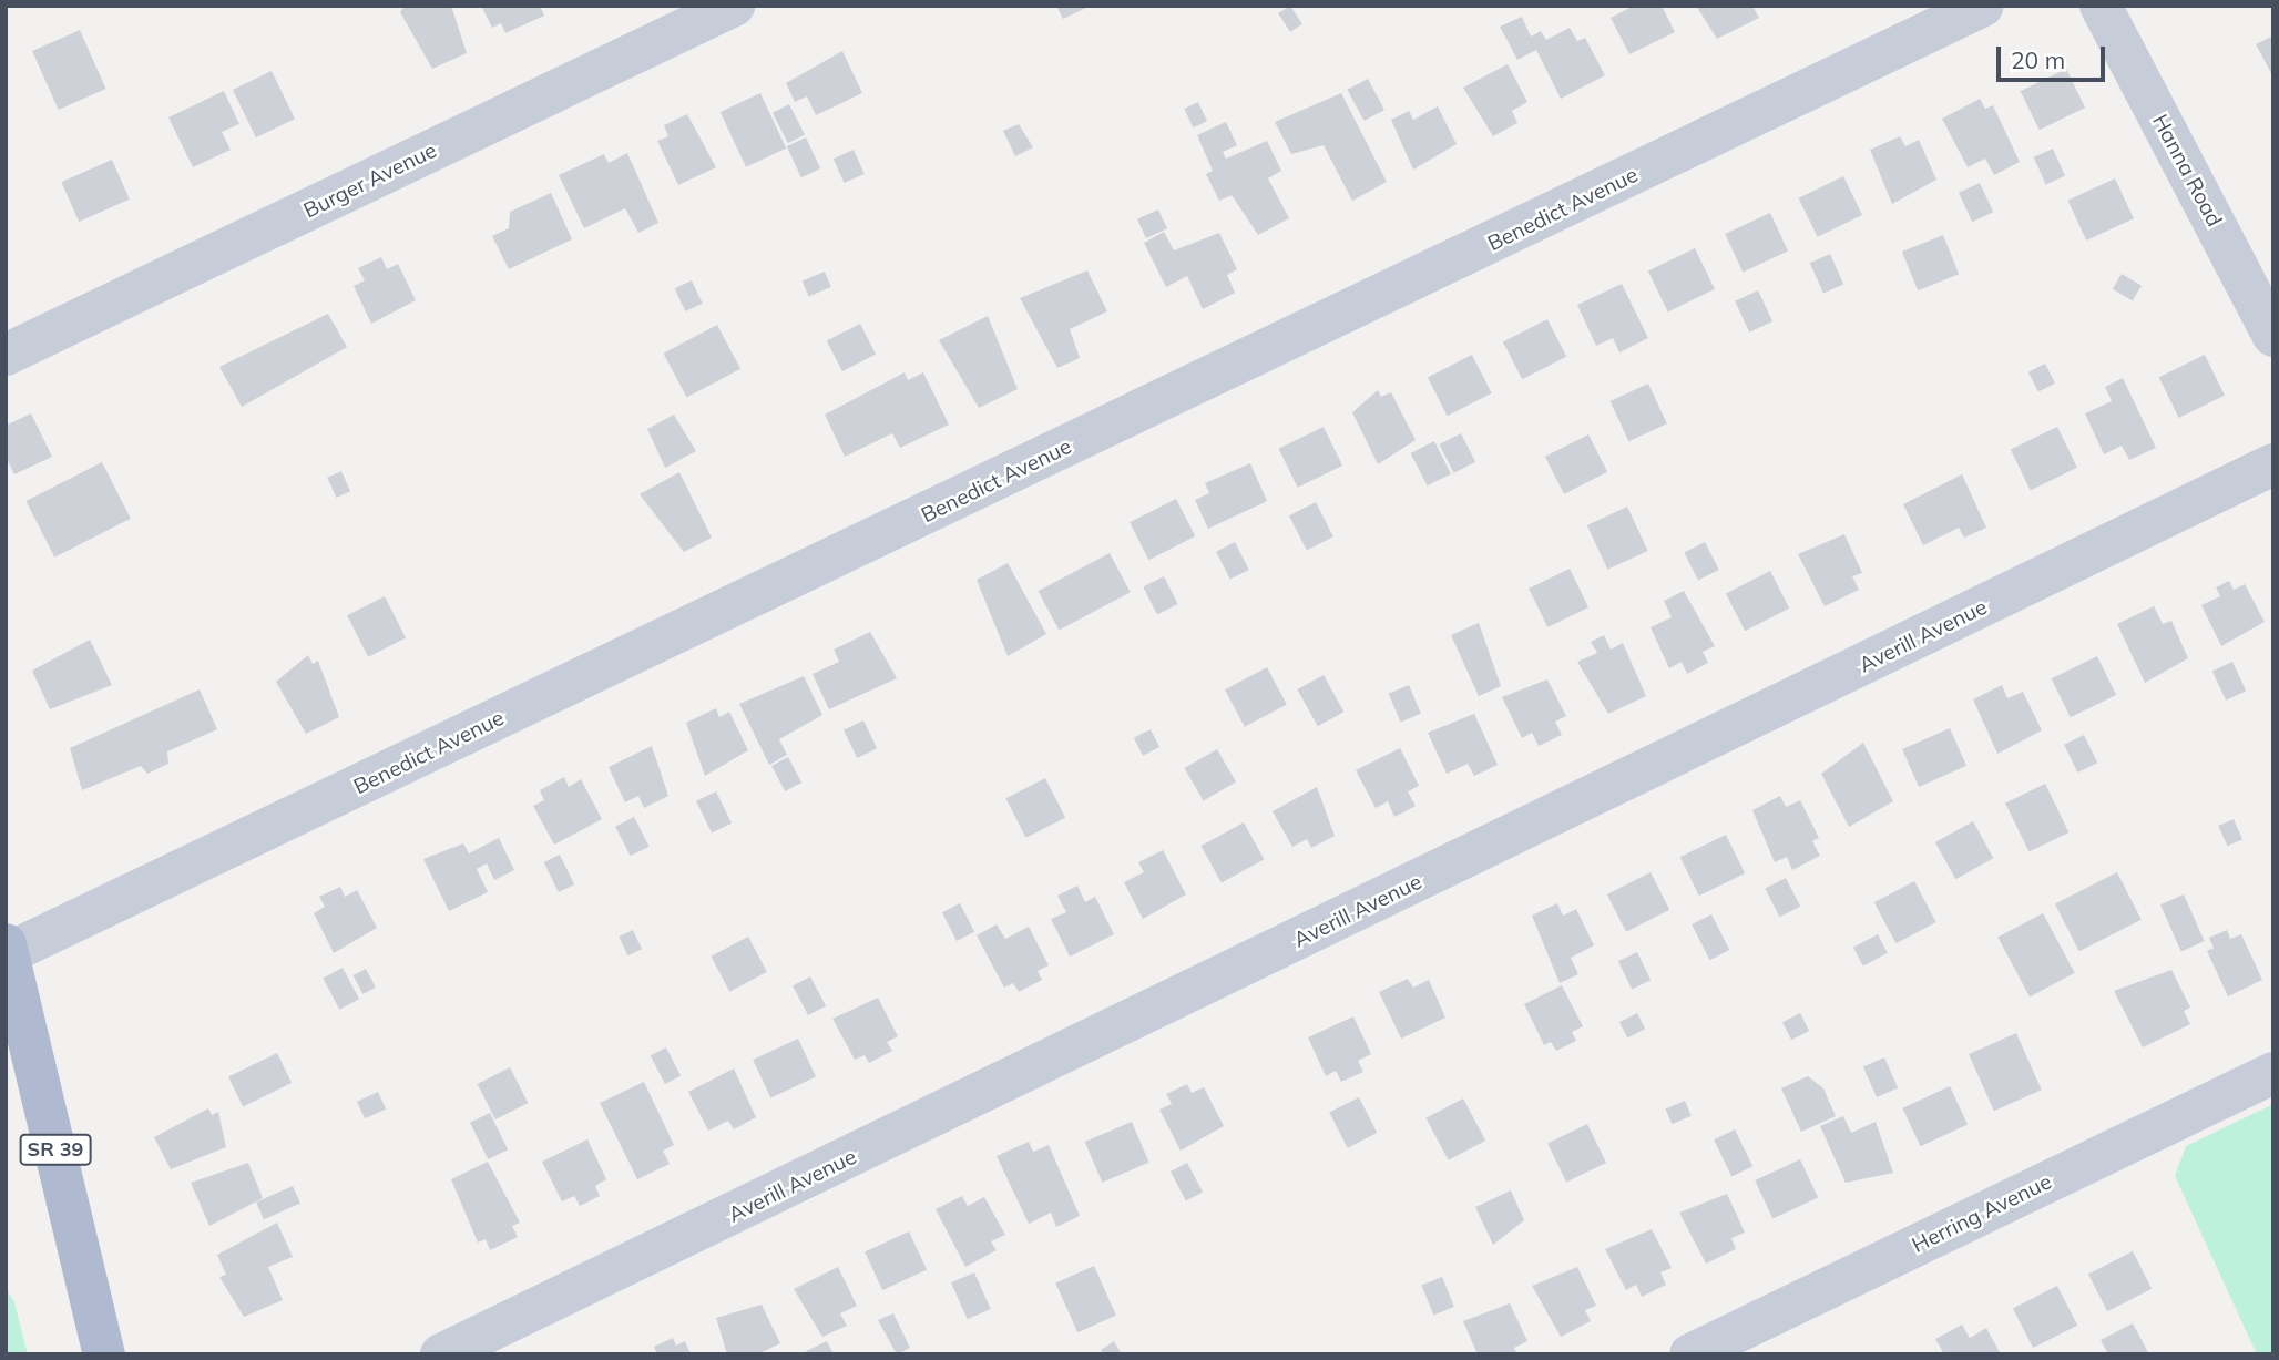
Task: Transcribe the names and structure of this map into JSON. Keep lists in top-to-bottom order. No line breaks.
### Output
{"streets":{"main road":["SR 39"],"street":["Hanna Road","Burger Avenue","Benedict Avenue","Averill Avenue","Herring Avenue"]},"crossings":[["Benedict Avenue","SR 39"]],"scale_bar":"20 m"}
